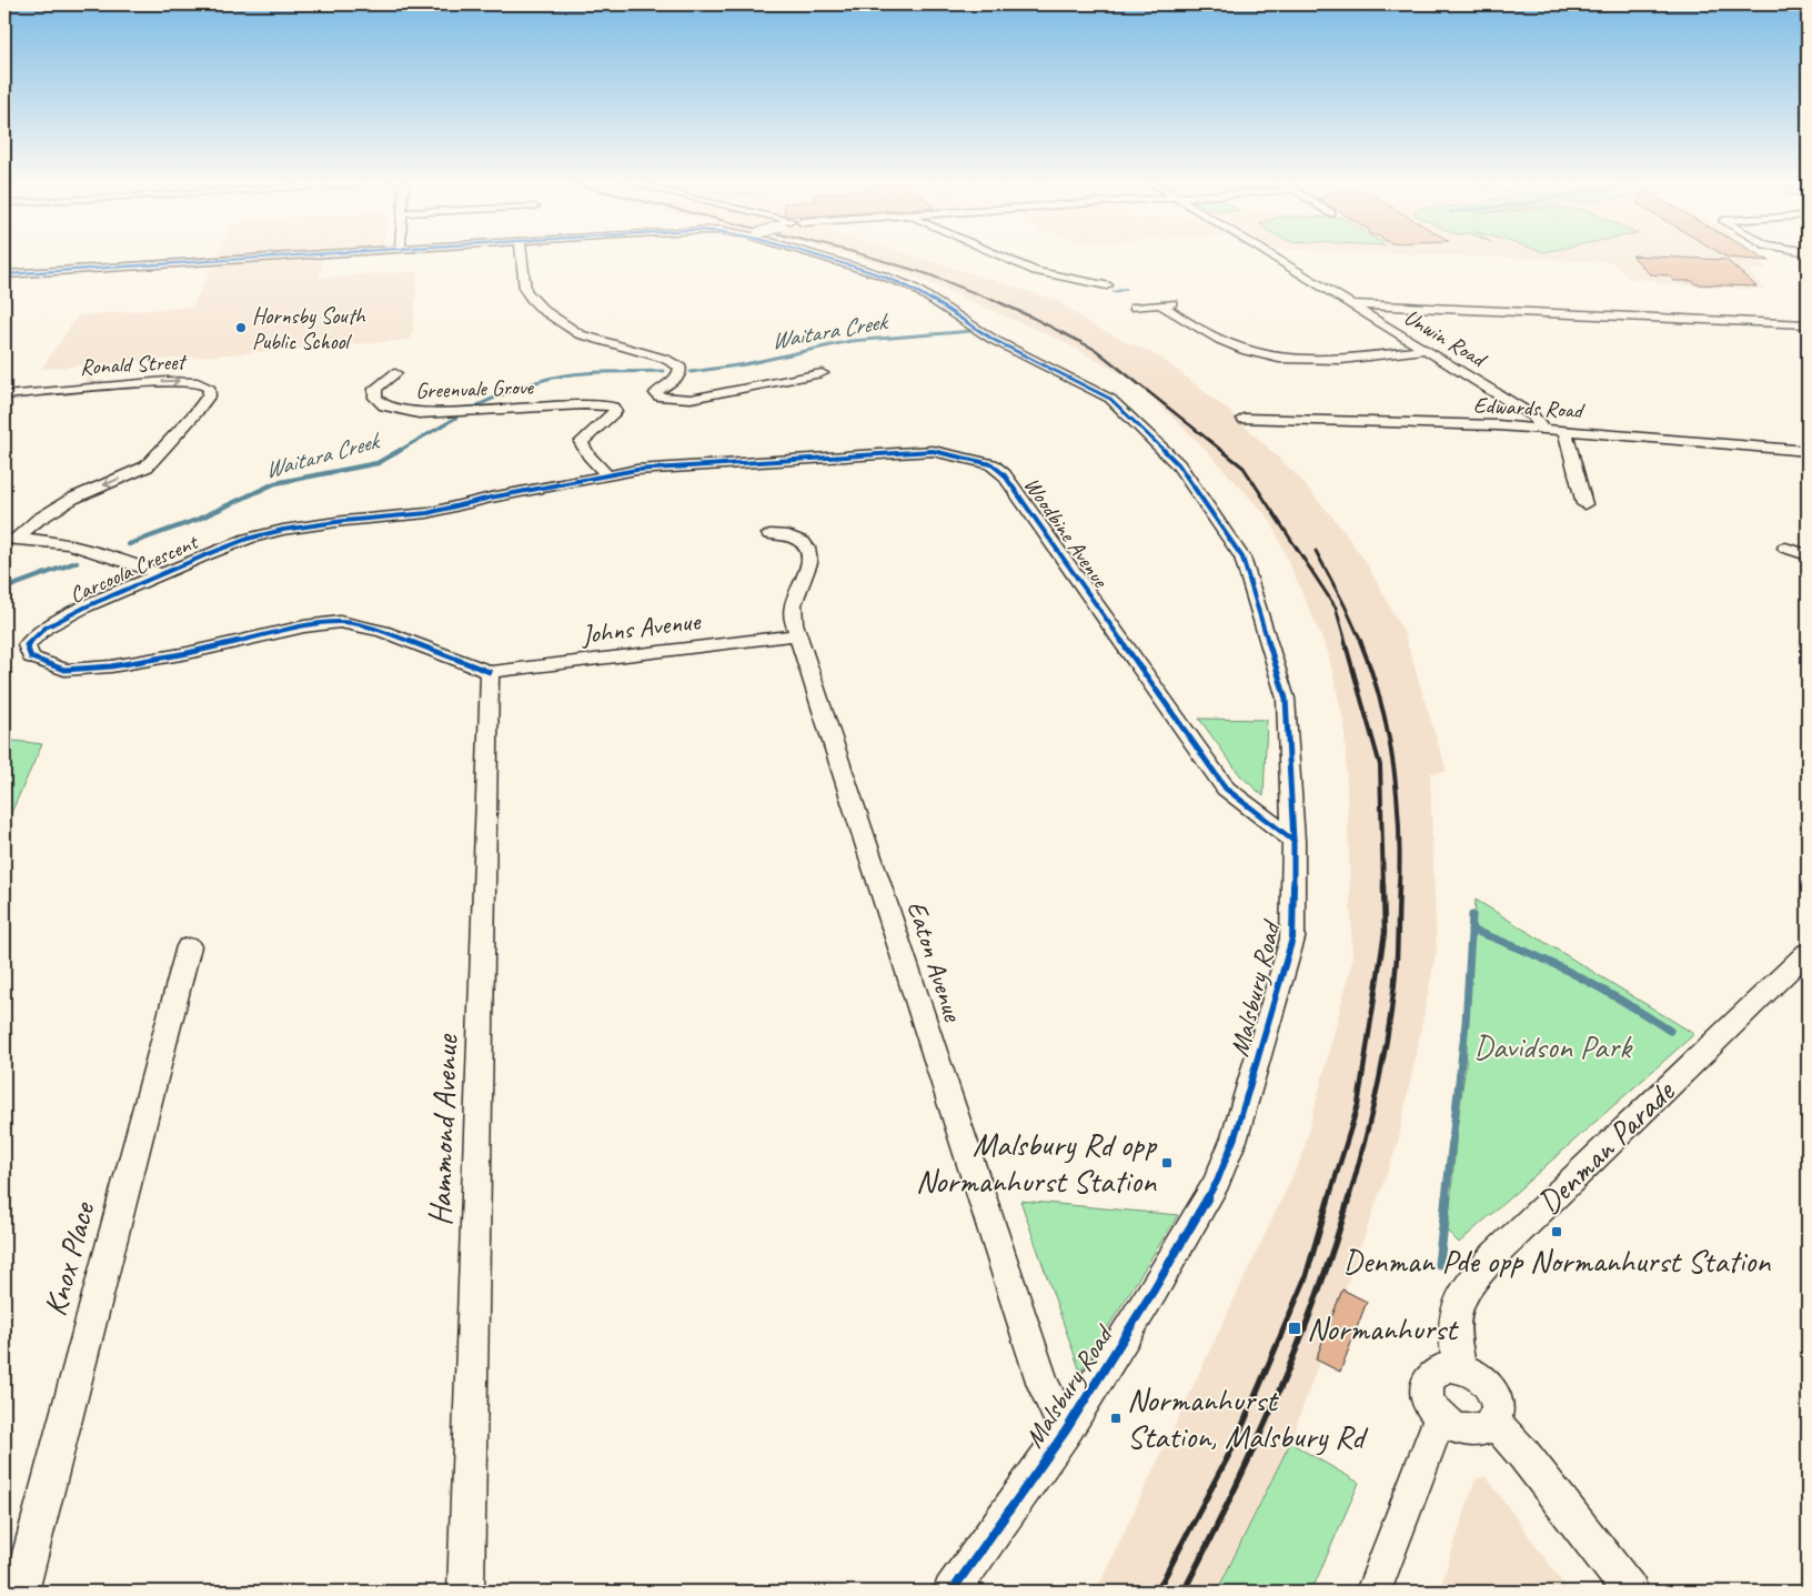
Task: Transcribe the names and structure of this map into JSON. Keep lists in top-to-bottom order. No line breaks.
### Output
{"streets":{"street":["Unwin Road","Ronald Street","Greenvale Grove","Edwards Road","Woodbine Avenue","Carcoola Crescent","Johns Avenue","Eaton Avenue","Malsbury Road","Hammond Avenue","Denman Parade","Knox Place"]},"crossings":[["Unwin Road","Edwards Road"],["Greenvale Grove","Woodbine Avenue"],["Greenvale Grove","Carcoola Crescent"],["Woodbine Avenue","Carcoola Crescent"],["Woodbine Avenue","Malsbury Road"],["Carcoola Crescent","Johns Avenue"],["Carcoola Crescent","Hammond Avenue"],["Johns Avenue","Eaton Avenue"],["Johns Avenue","Hammond Avenue"],["Eaton Avenue","Malsbury Road"]],"water":["Waitara Creek"],"parks":["Davidson Park"],"places":{"other":["Hornsby South Public School"],"transit":["Malsbury Rd opp Normanhurst Station","Denman Pde opp Normanhurst Station","Normanhurst","Normanhurst Station, Malsbury Rd"]}}
